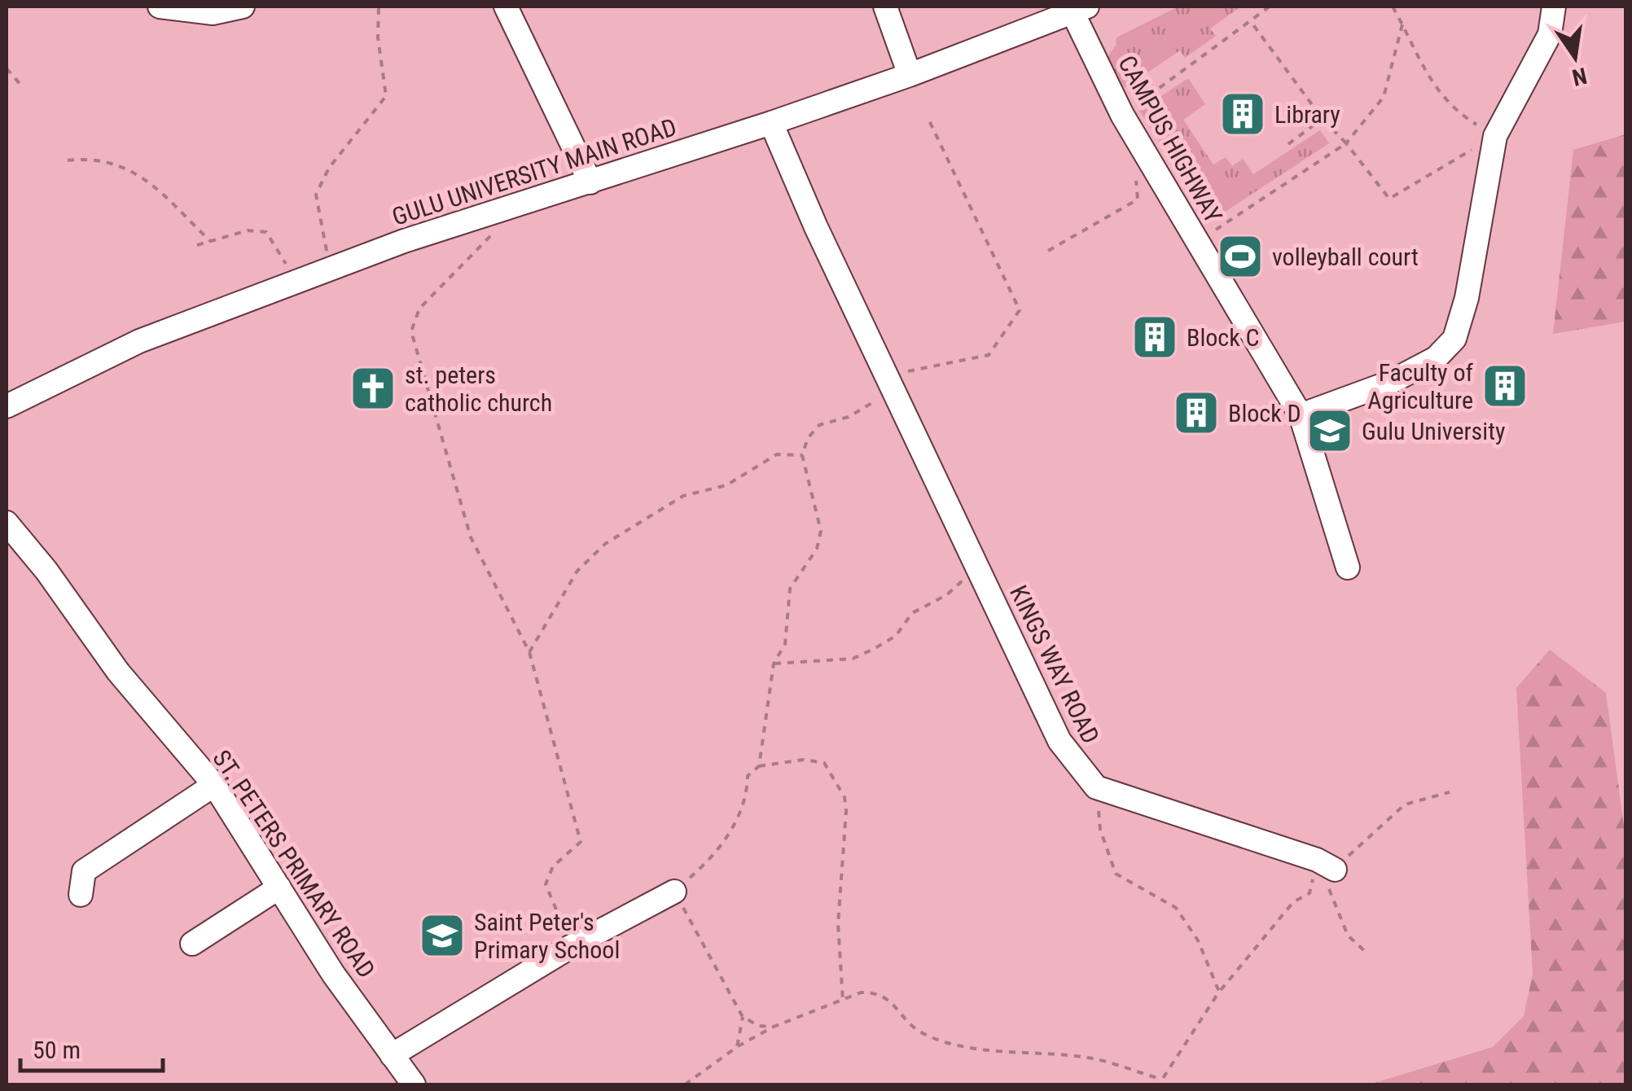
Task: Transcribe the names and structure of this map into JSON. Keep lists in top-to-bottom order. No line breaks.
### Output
{"streets":{"street":["CAMPUS HIGHWAY","GULU UNIVERSITY MAIN ROAD","KINGS WAY ROAD","ST. PETERS PRIMARY ROAD"]},"crossings":[["CAMPUS HIGHWAY","GULU UNIVERSITY MAIN ROAD"],["GULU UNIVERSITY MAIN ROAD","KINGS WAY ROAD"]],"places":{"building":["Library","Block C","Faculty of Agriculture","Block D"],"sports":["volleyball court"],"church":["st. peters catholic church"],"school or university":["Gulu University","Saint Peter's Primary School"]},"scale_bar":"50 m","north":"bottom"}
